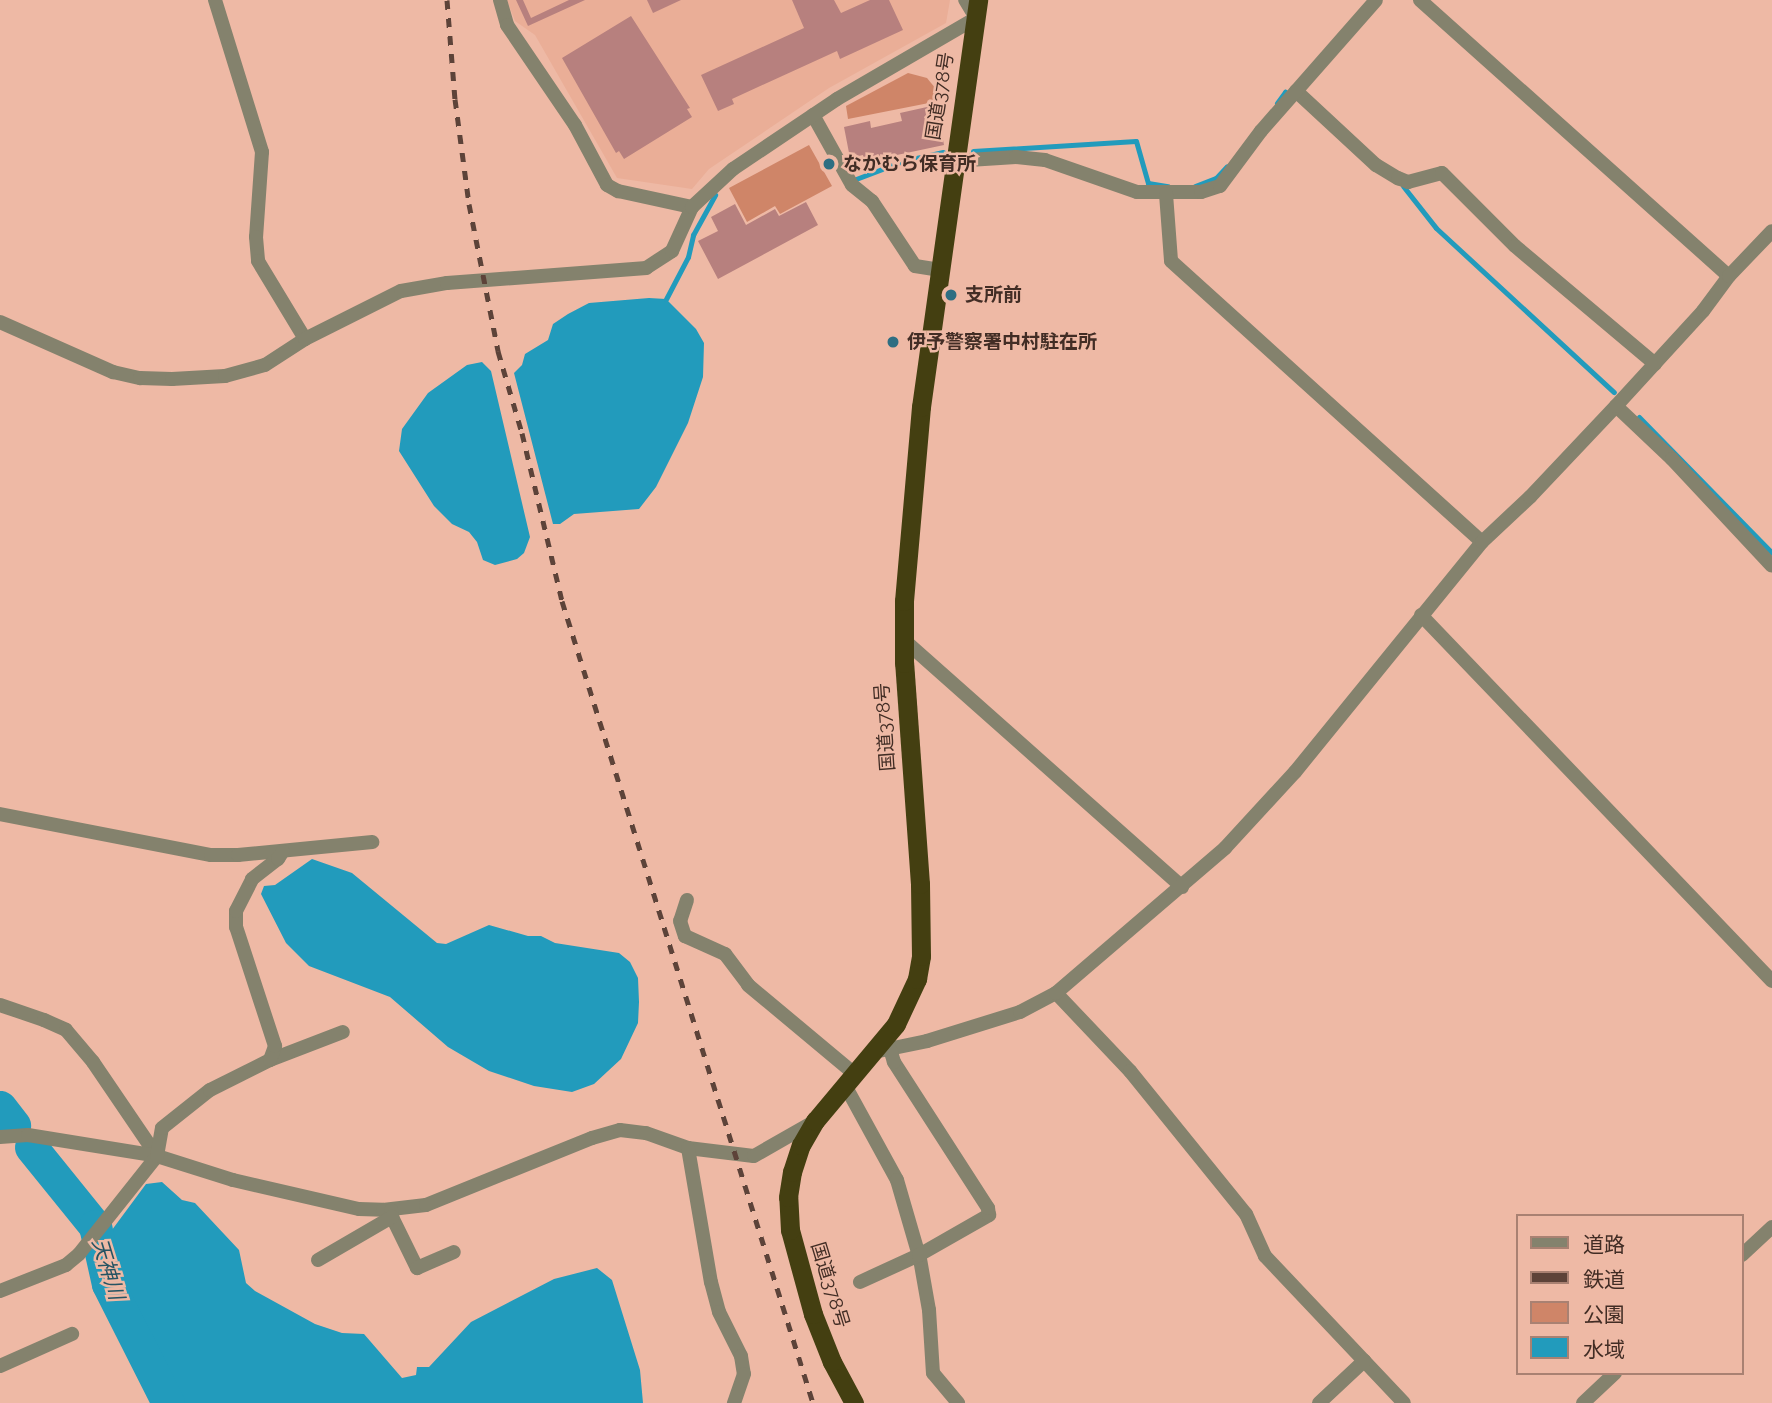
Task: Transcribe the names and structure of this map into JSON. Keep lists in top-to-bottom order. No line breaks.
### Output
{"streets":{"highway":["国道378号"]},"water":["天神川"],"places":["なかむら保育所","支所前","伊予警察署中村駐在所"],"legend":["道路","鉄道","公園","水域"]}
